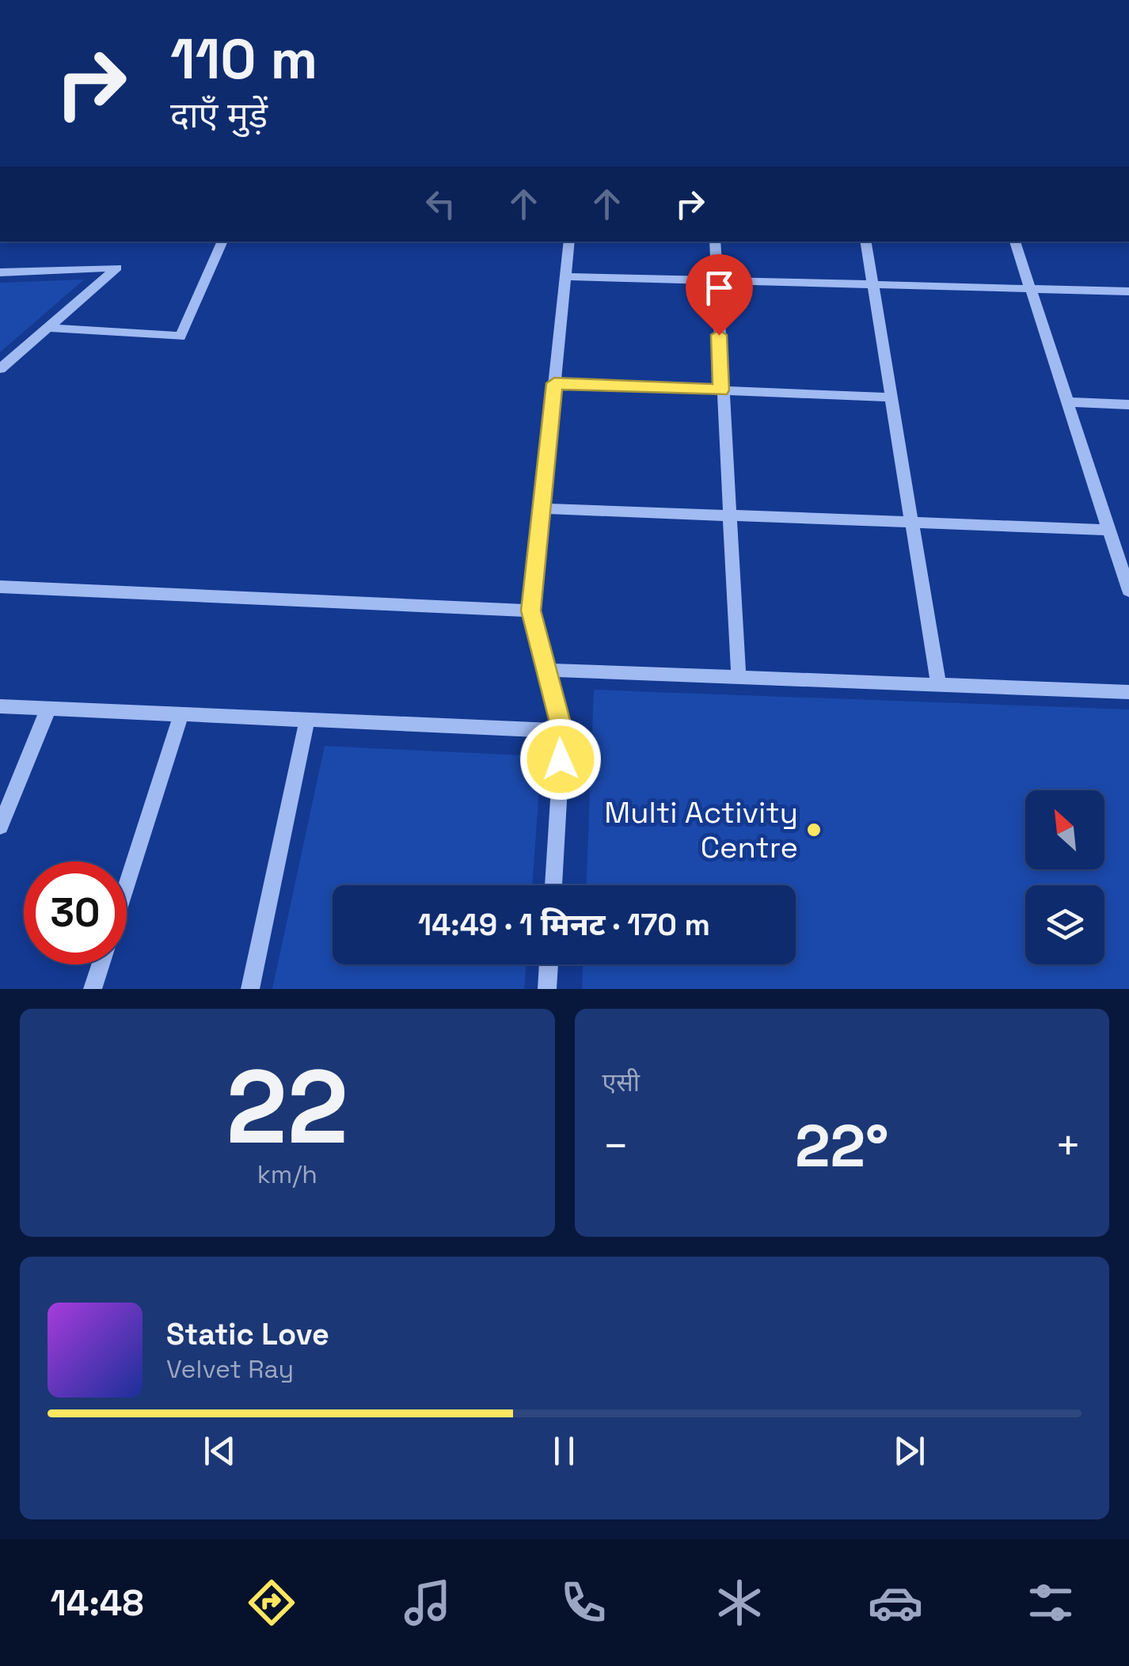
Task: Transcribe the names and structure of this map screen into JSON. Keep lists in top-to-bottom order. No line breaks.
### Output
{"places":["Multi Activity Centre"],"north":"top left","page":{"turn":["110 m","दाएँ मुड़ें"],"limit":"30","trip":"14:49 · 1 मिनट · 170 m","tile":[["22","km/h"],"एसी"],"heat":["−","22°","+"],"song":["Static Love","Velvet Ray"],"tabs":"14:48"}}
